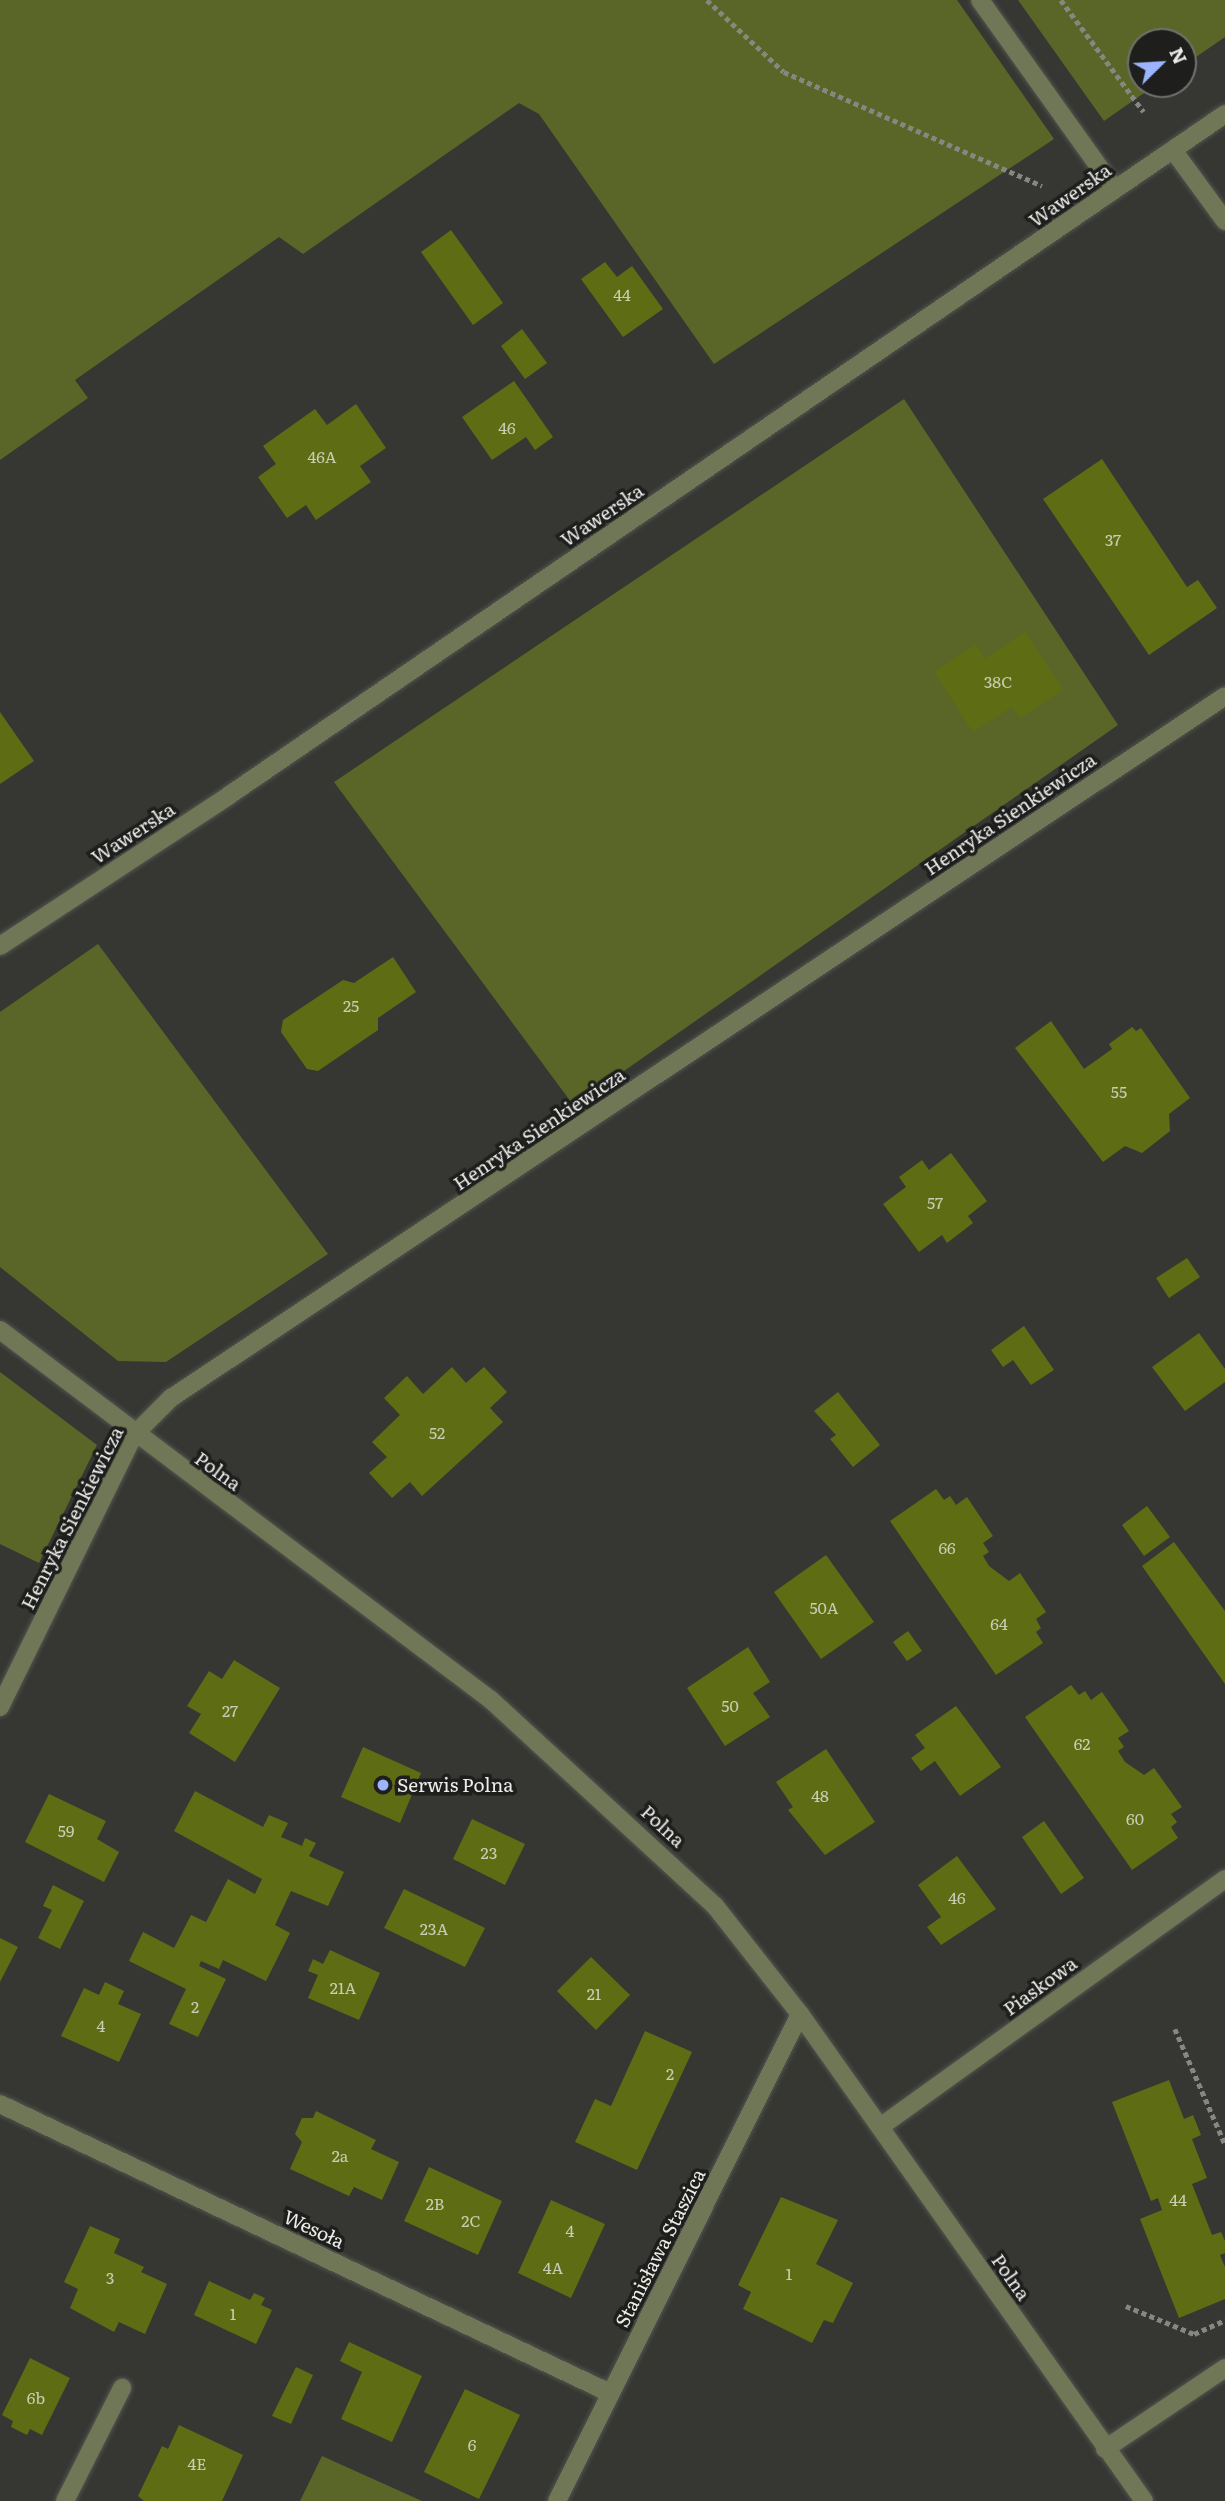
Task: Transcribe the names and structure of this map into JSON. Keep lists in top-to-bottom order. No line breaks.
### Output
{"streets":{"street":["Wawerska","Henryka Sienkiewicza","Polna","Piaskowa","Wesoła","Stanisława Staszica"]},"crossings":[["Henryka Sienkiewicza","Polna"],["Polna","Piaskowa"],["Polna","Stanisława Staszica"],["Wesoła","Stanisława Staszica"]],"places":["Serwis Polna"],"house_numbers":["44","46","46A","37","38C","25","55","57","52","66","50A","64","50","27","62","48","60","59","23","46","23A","21A","21","2","4","2","2a","44","2B","2C","4","4A","1","3","1","6b","6","4E"],"north":"top right"}
